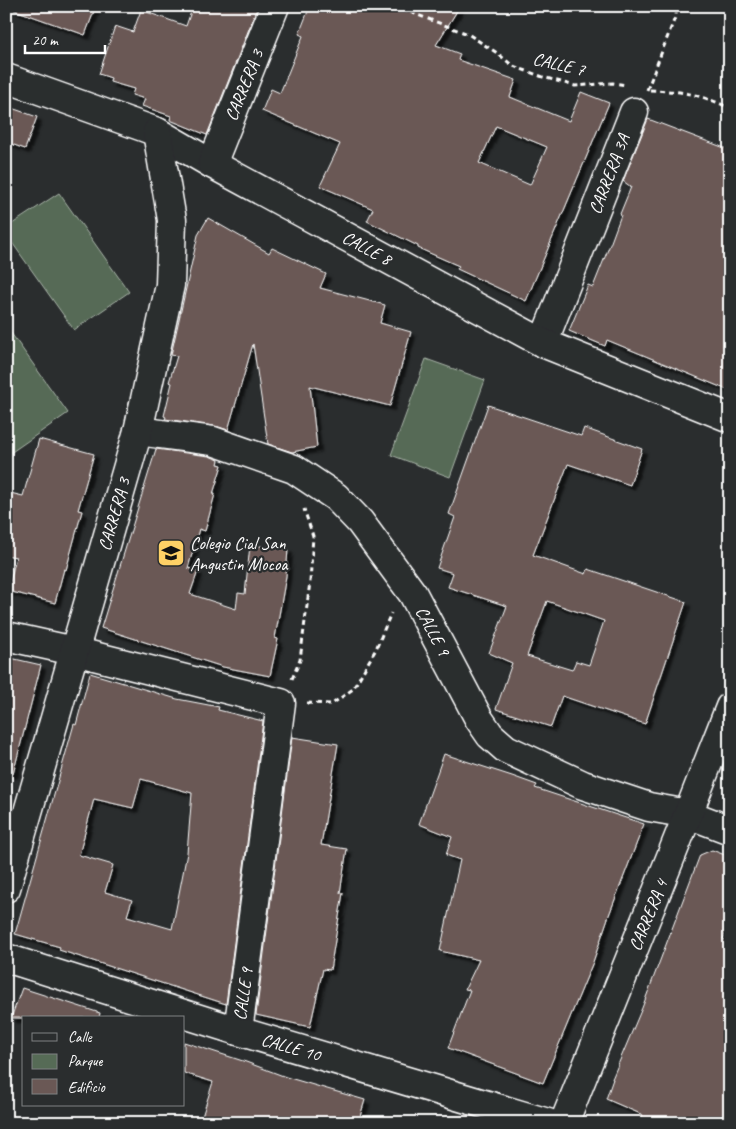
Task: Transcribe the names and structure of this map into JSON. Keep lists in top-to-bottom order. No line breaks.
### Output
{"streets":{"street":["CARRERA 3","CARRERA 3A","CALLE 8","CALLE 9","CARRERA 4","CALLE 10"],"path":["CALLE 7"]},"crossings":[["CALLE 7","CARRERA 3A"],["CARRERA 3","CALLE 8"],["CARRERA 3","CALLE 9"],["CARRERA 3A","CALLE 8"],["CALLE 9","CARRERA 4"],["CALLE 9","CALLE 10"]],"places":{"school or university":["Colegio Cial San Angustin Mocoa"]},"legend":["Calle","Parque","Edificio"],"scale_bar":"20 m"}
